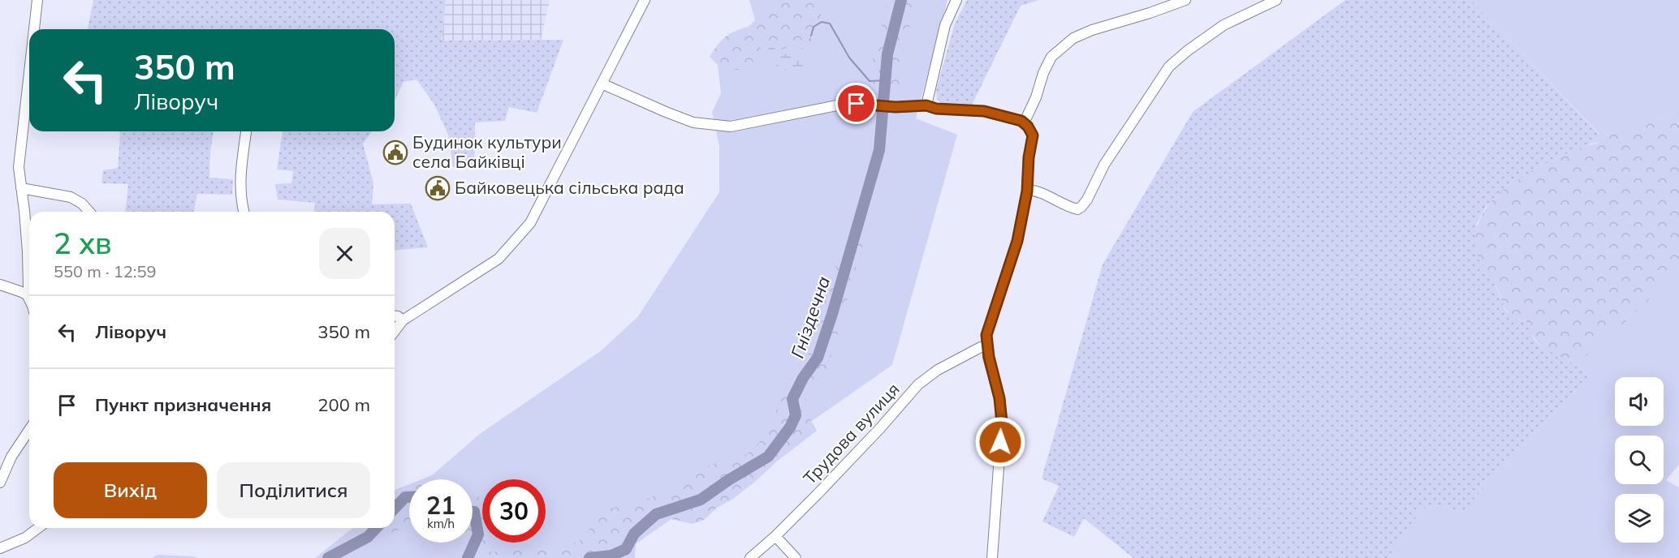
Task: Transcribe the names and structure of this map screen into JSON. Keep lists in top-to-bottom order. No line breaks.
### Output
{"streets":{"street":["Трудова вулиця"]},"water":["Гніздечна"],"places":{"public building":["Будинок культури села Байківці","Байковецька сільська рада"]},"page":{"turn":["350 m","Ліворуч"],"heading":["2 хв","550 m · 12:59"],"list":[{"name":"Ліворуч","value":"350 m"},{"name":"Пункт призначення","value":"200 m"}],"buttons":["Вихід","Поділитися"],"speed":"21 km/h","limit":"30"}}
